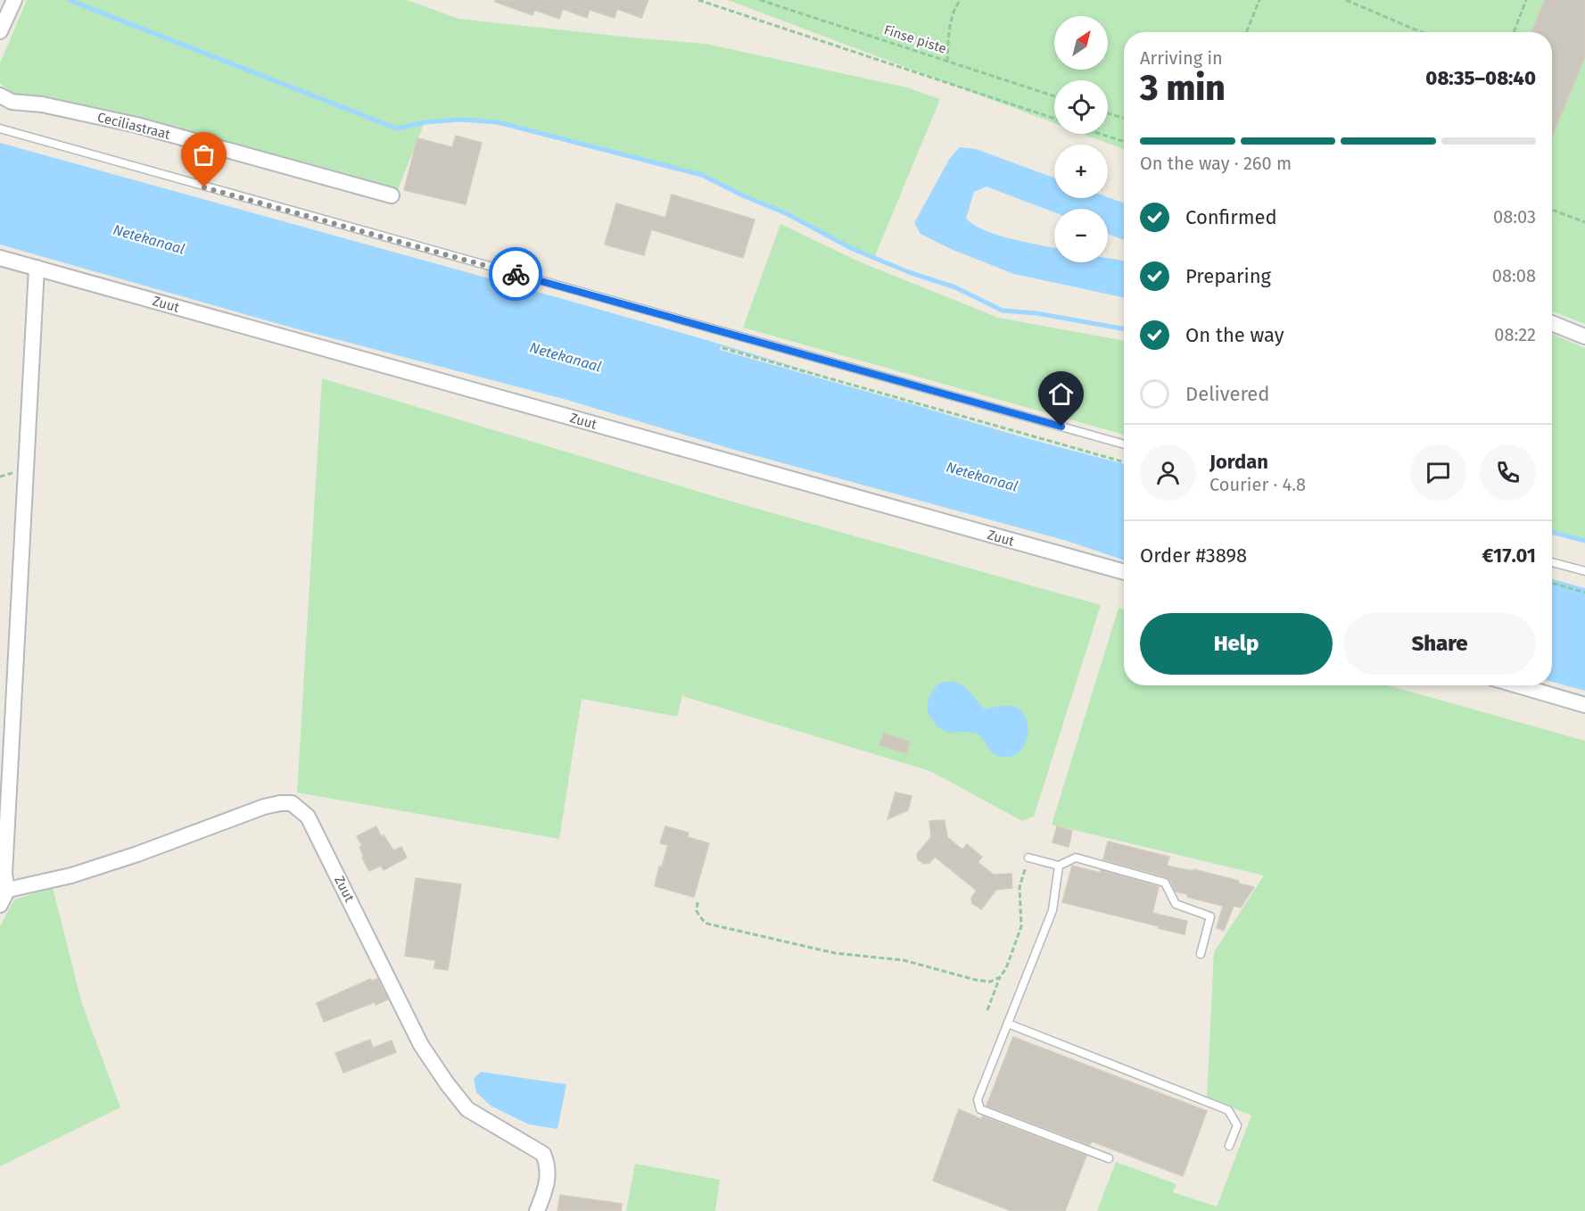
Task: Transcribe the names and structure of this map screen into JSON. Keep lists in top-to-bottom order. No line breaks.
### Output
{"streets":{"street":["Ceciliastraat","Zuut"],"path":["Finse piste"]},"water":["Netekanaal"],"north":"top right","page":{"map_buttons":["+","−"],"heading":["3 min","Arriving in","08:35–08:40"],"panel":["Jordan","Courier · 4.8","Order #3898","€17.01"],"bar":"On the way · 260 m","list":[["Confirmed","08:03"],["Preparing","08:08"],["On the way","08:22"],"Delivered"],"buttons":["Help","Share"]}}
